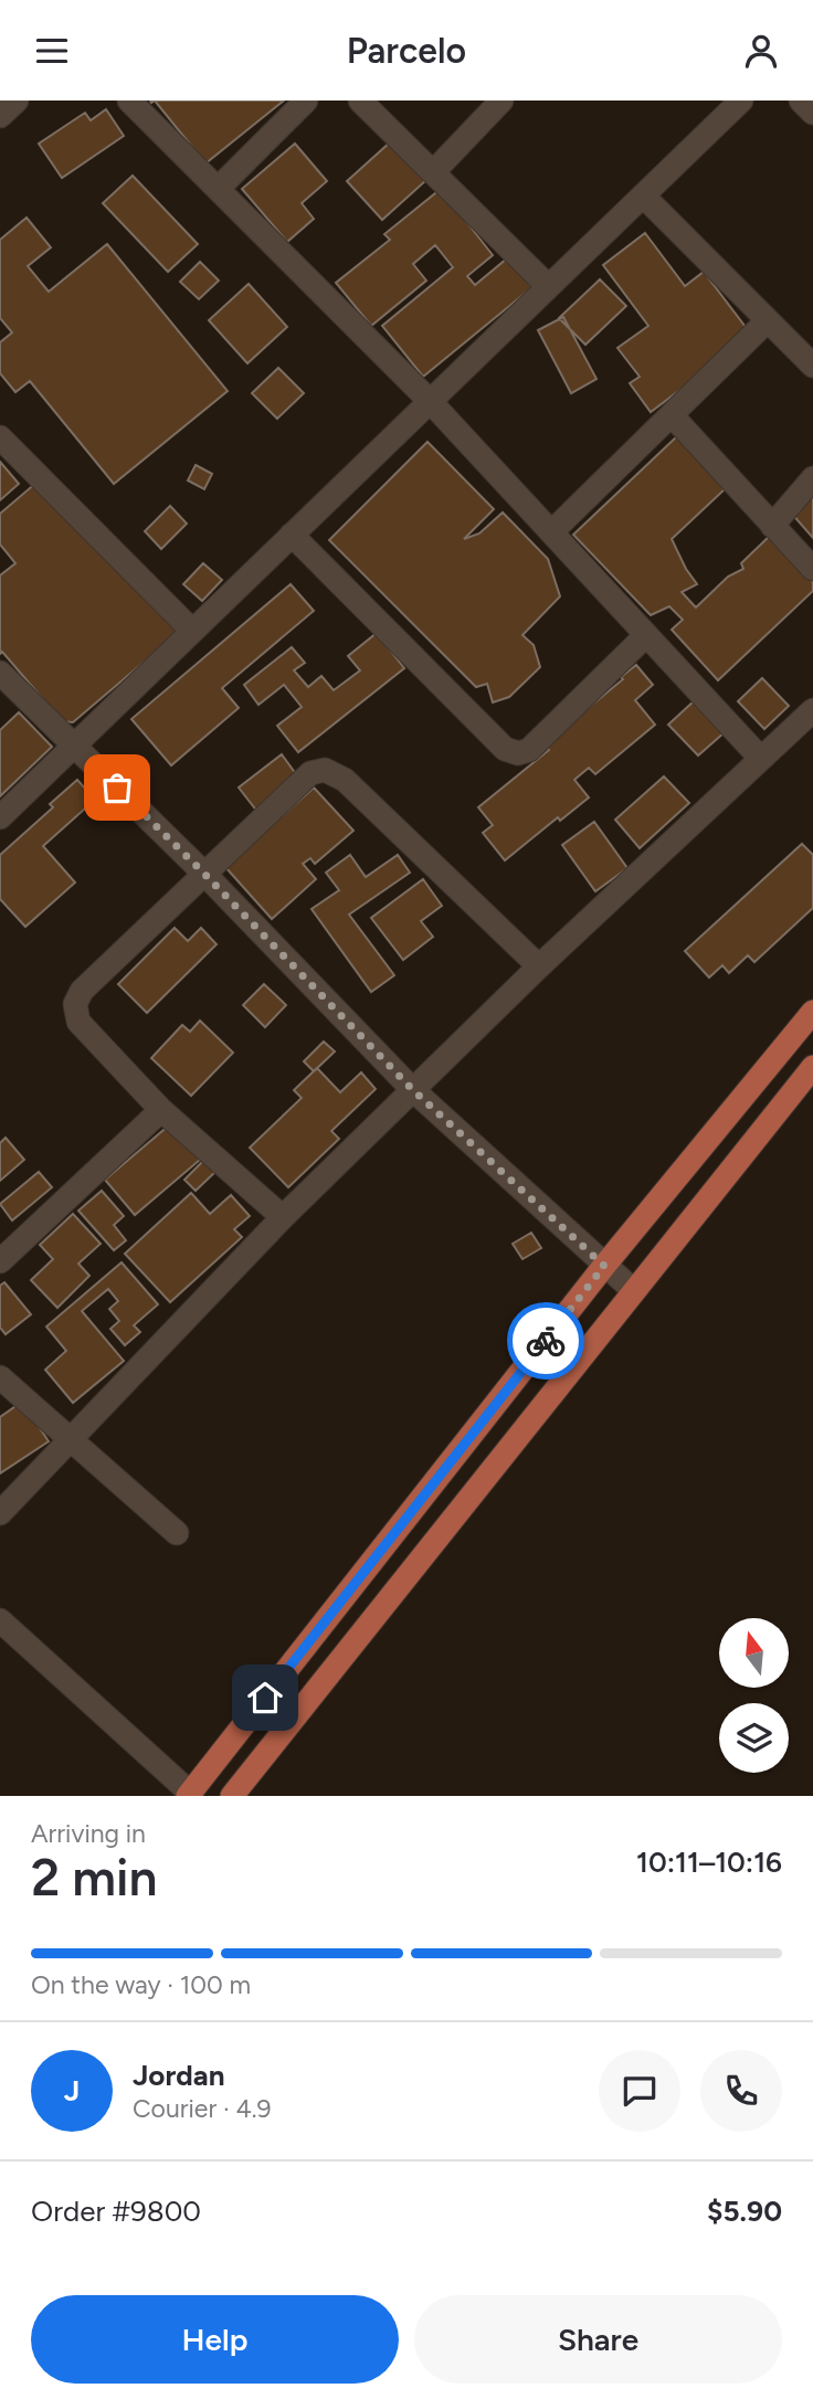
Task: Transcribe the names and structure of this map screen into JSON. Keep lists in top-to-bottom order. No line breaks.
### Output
{"north":"top","page":{"header":"Parcelo","heading":["2 min","Arriving in","10:11–10:16"],"panel":["Jordan","Courier · 4.9","Order #9800","$5.90"],"bar":"On the way · 100 m","round":"J","buttons":["Help","Share"]}}
